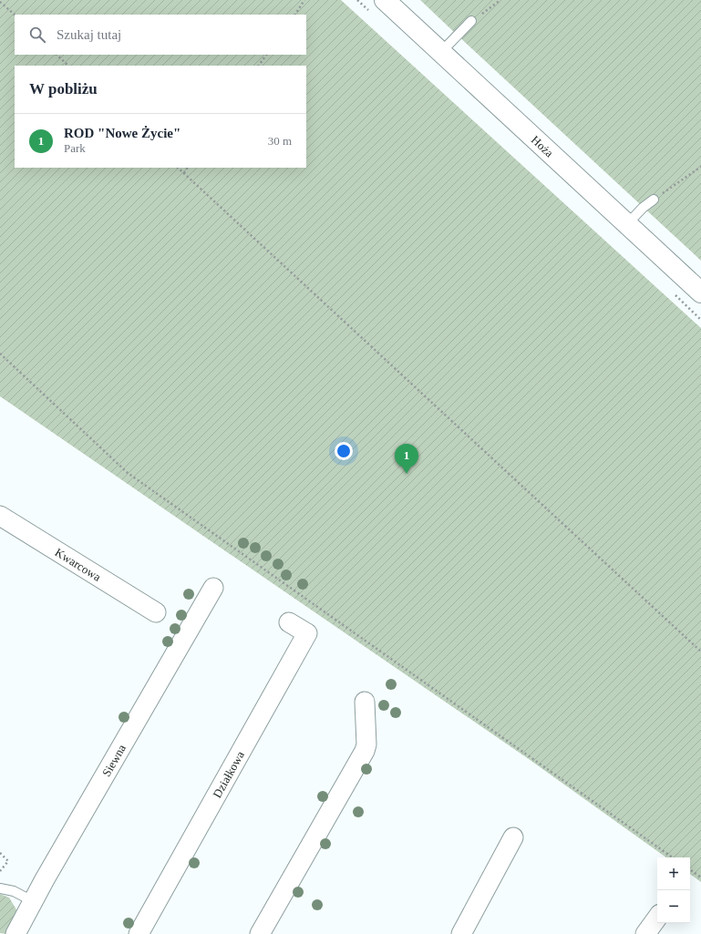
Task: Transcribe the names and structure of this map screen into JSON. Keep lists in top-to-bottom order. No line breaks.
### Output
{"streets":{"street":["Hoża","Kwarcowa","Siewna","Działkowa"]},"page":{"search":"Szukaj tutaj","heading":"W pobliżu","list":[{"mark":"1","name":"ROD \"Nowe Życie\"","note":"Park","value":"30 m"}],"pins":"1","map_buttons":["+","−"]}}
